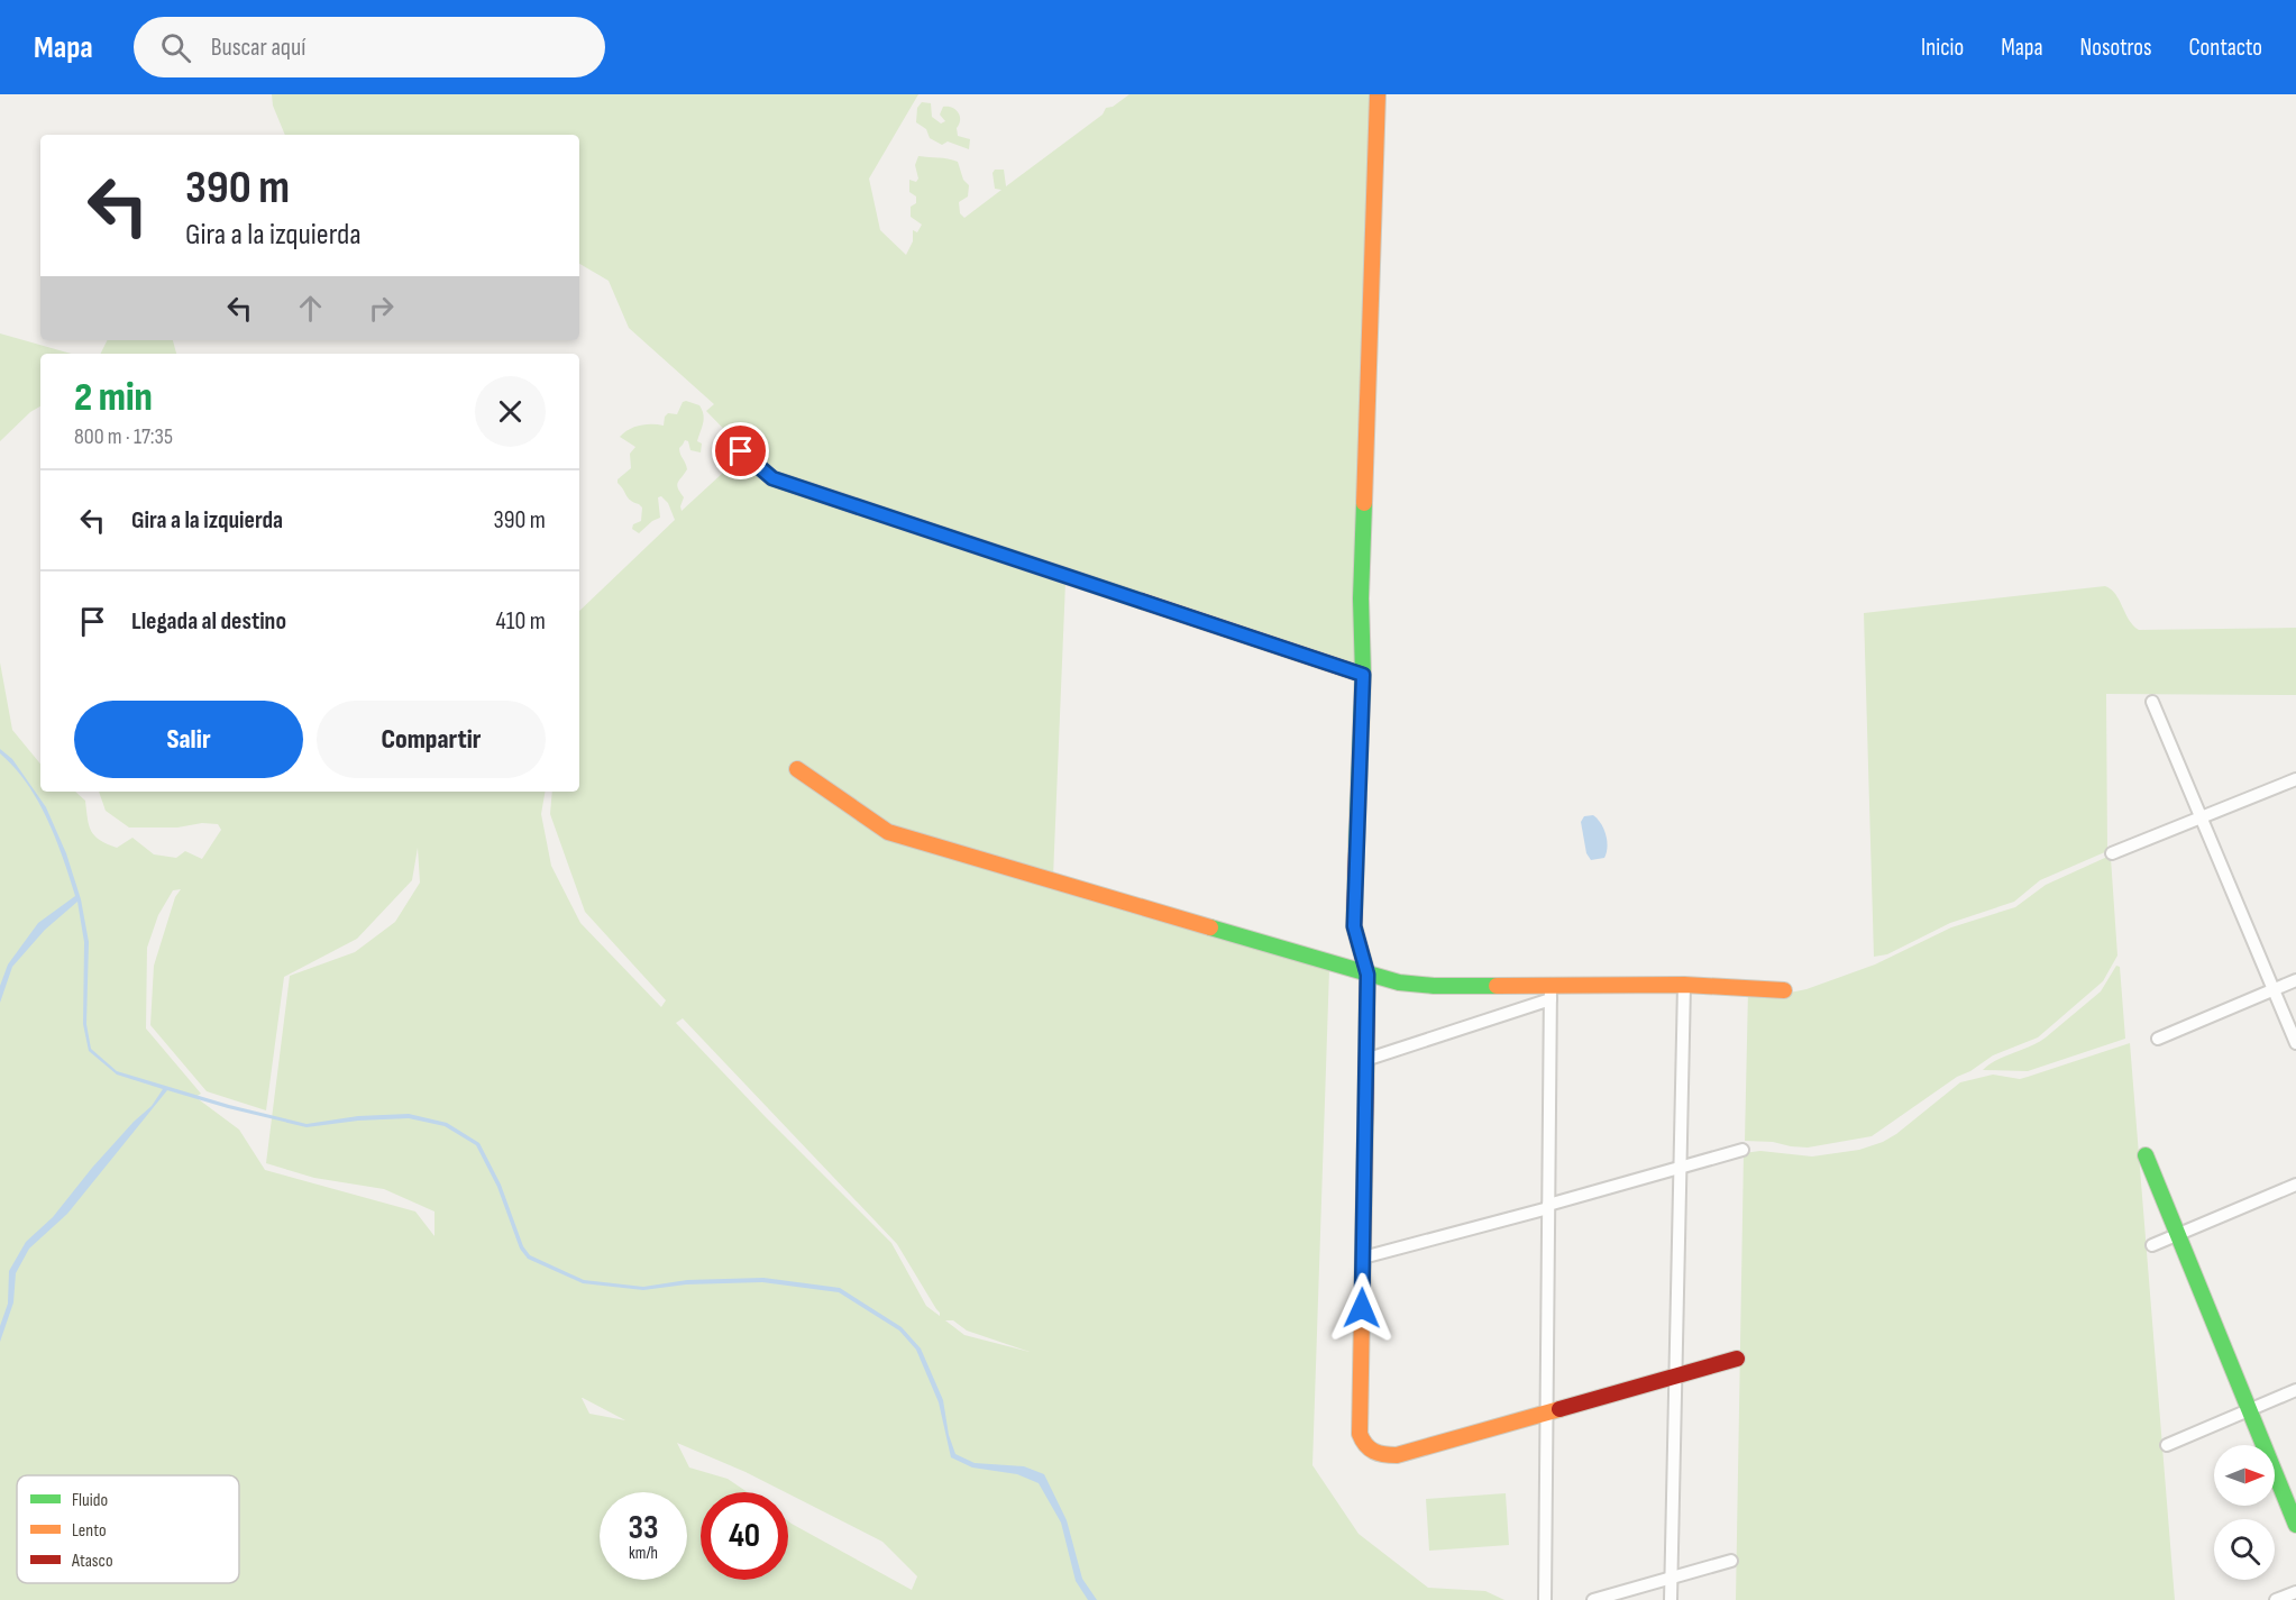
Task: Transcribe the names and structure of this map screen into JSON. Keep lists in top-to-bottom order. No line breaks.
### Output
{"legend":["Fluido","Lento","Atasco"],"north":"right","page":{"header":"Mapa","search":"Buscar aquí","nav":["Inicio","Mapa","Nosotros","Contacto"],"turn":["390 m","Gira a la izquierda"],"heading":["2 min","800 m · 17:35"],"list":[{"name":"Gira a la izquierda","value":"390 m"},{"name":"Llegada al destino","value":"410 m"}],"buttons":["Salir","Compartir"],"speed":"33 km/h","limit":"40"}}
